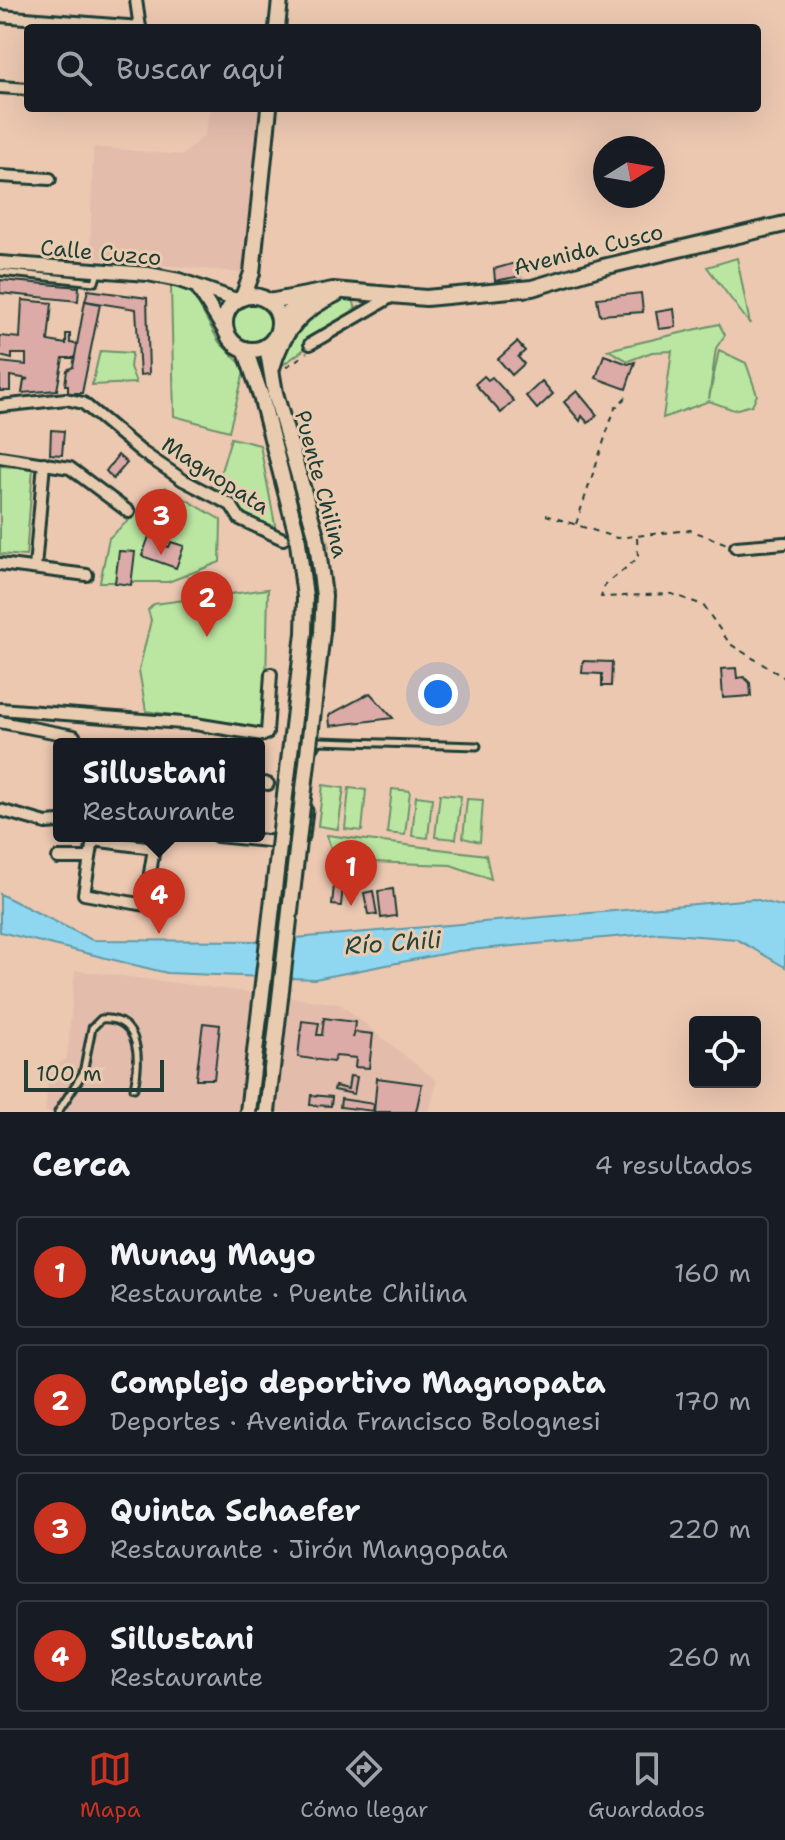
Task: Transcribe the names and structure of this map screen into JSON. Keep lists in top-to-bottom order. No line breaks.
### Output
{"streets":{"main road":["Avenida Cusco","Puente Chilina"],"street":["Calle Cuzco","Magnopata"]},"crossings":[["Avenida Cusco","Calle Cuzco"],["Avenida Cusco","Puente Chilina"],["Calle Cuzco","Puente Chilina"],["Magnopata","Puente Chilina"]],"water":["Río Chili"],"scale_bar":"100 m","north":"right","page":{"search":"Buscar aquí","pins":["3","2","1","4"],"popup":["Sillustani","Restaurante"],"scale":"100 m","heading":["Cerca","4 resultados"],"list":[{"mark":"1","name":"Munay Mayo","note":"Restaurante · Puente Chilina","value":"160 m"},{"mark":"2","name":"Complejo deportivo Magnopata","note":"Deportes · Avenida Francisco Bolognesi","value":"170 m"},{"mark":"3","name":"Quinta Schaefer","note":"Restaurante · Jirón Mangopata","value":"220 m"},{"mark":"4","name":"Sillustani","note":"Restaurante","value":"260 m"}],"nav":["Mapa","Cómo llegar","Guardados"]}}
